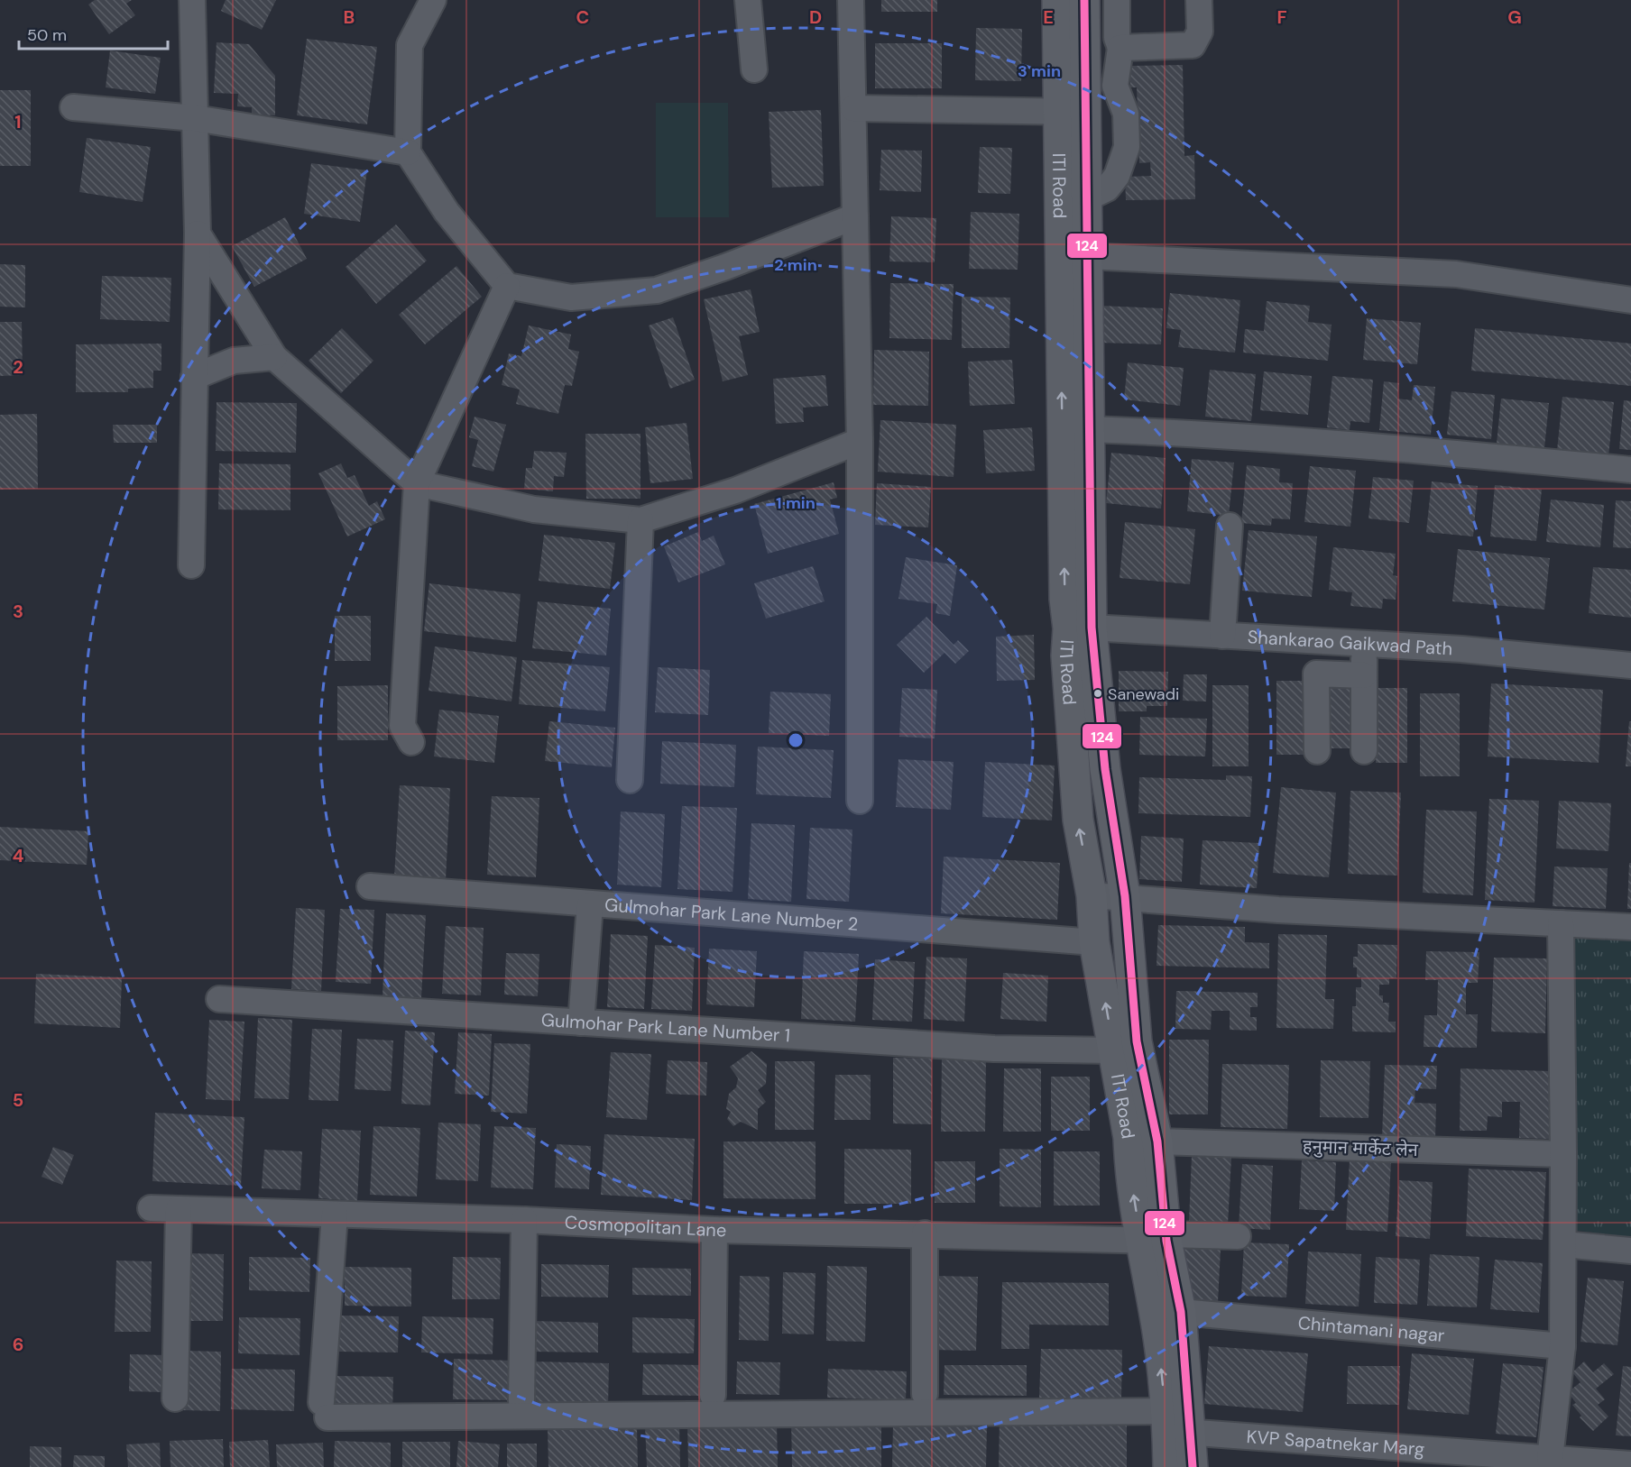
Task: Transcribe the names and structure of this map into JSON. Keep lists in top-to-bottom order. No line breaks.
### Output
{"streets":{"main road":["ITI Road"],"street":["Shankarao Gaikwad Path","Gulmohar Park Lane Number 2","Gulmohar Park Lane Number 1","हनुमान मार्केट लेन","Cosmopolitan Lane","Chintamani nagar","KVP Sapatnekar Marg"]},"crossings":[["ITI Road","Shankarao Gaikwad Path"],["ITI Road","Gulmohar Park Lane Number 2"],["ITI Road","Gulmohar Park Lane Number 1"],["ITI Road","हनुमान मार्केट लेन"],["ITI Road","Cosmopolitan Lane"],["ITI Road","Chintamani nagar"],["ITI Road","KVP Sapatnekar Marg"],["Cosmopolitan Lane","KVP Sapatnekar Marg"]],"places":["Sanewadi"],"lines":["transit line 124"],"scale_bar":"50 m","grid":{"columns":["B","C","D","E","F","G"],"rows":["1","2","3","4","5","6"]},"rings":["3 min","2 min","1 min"]}
